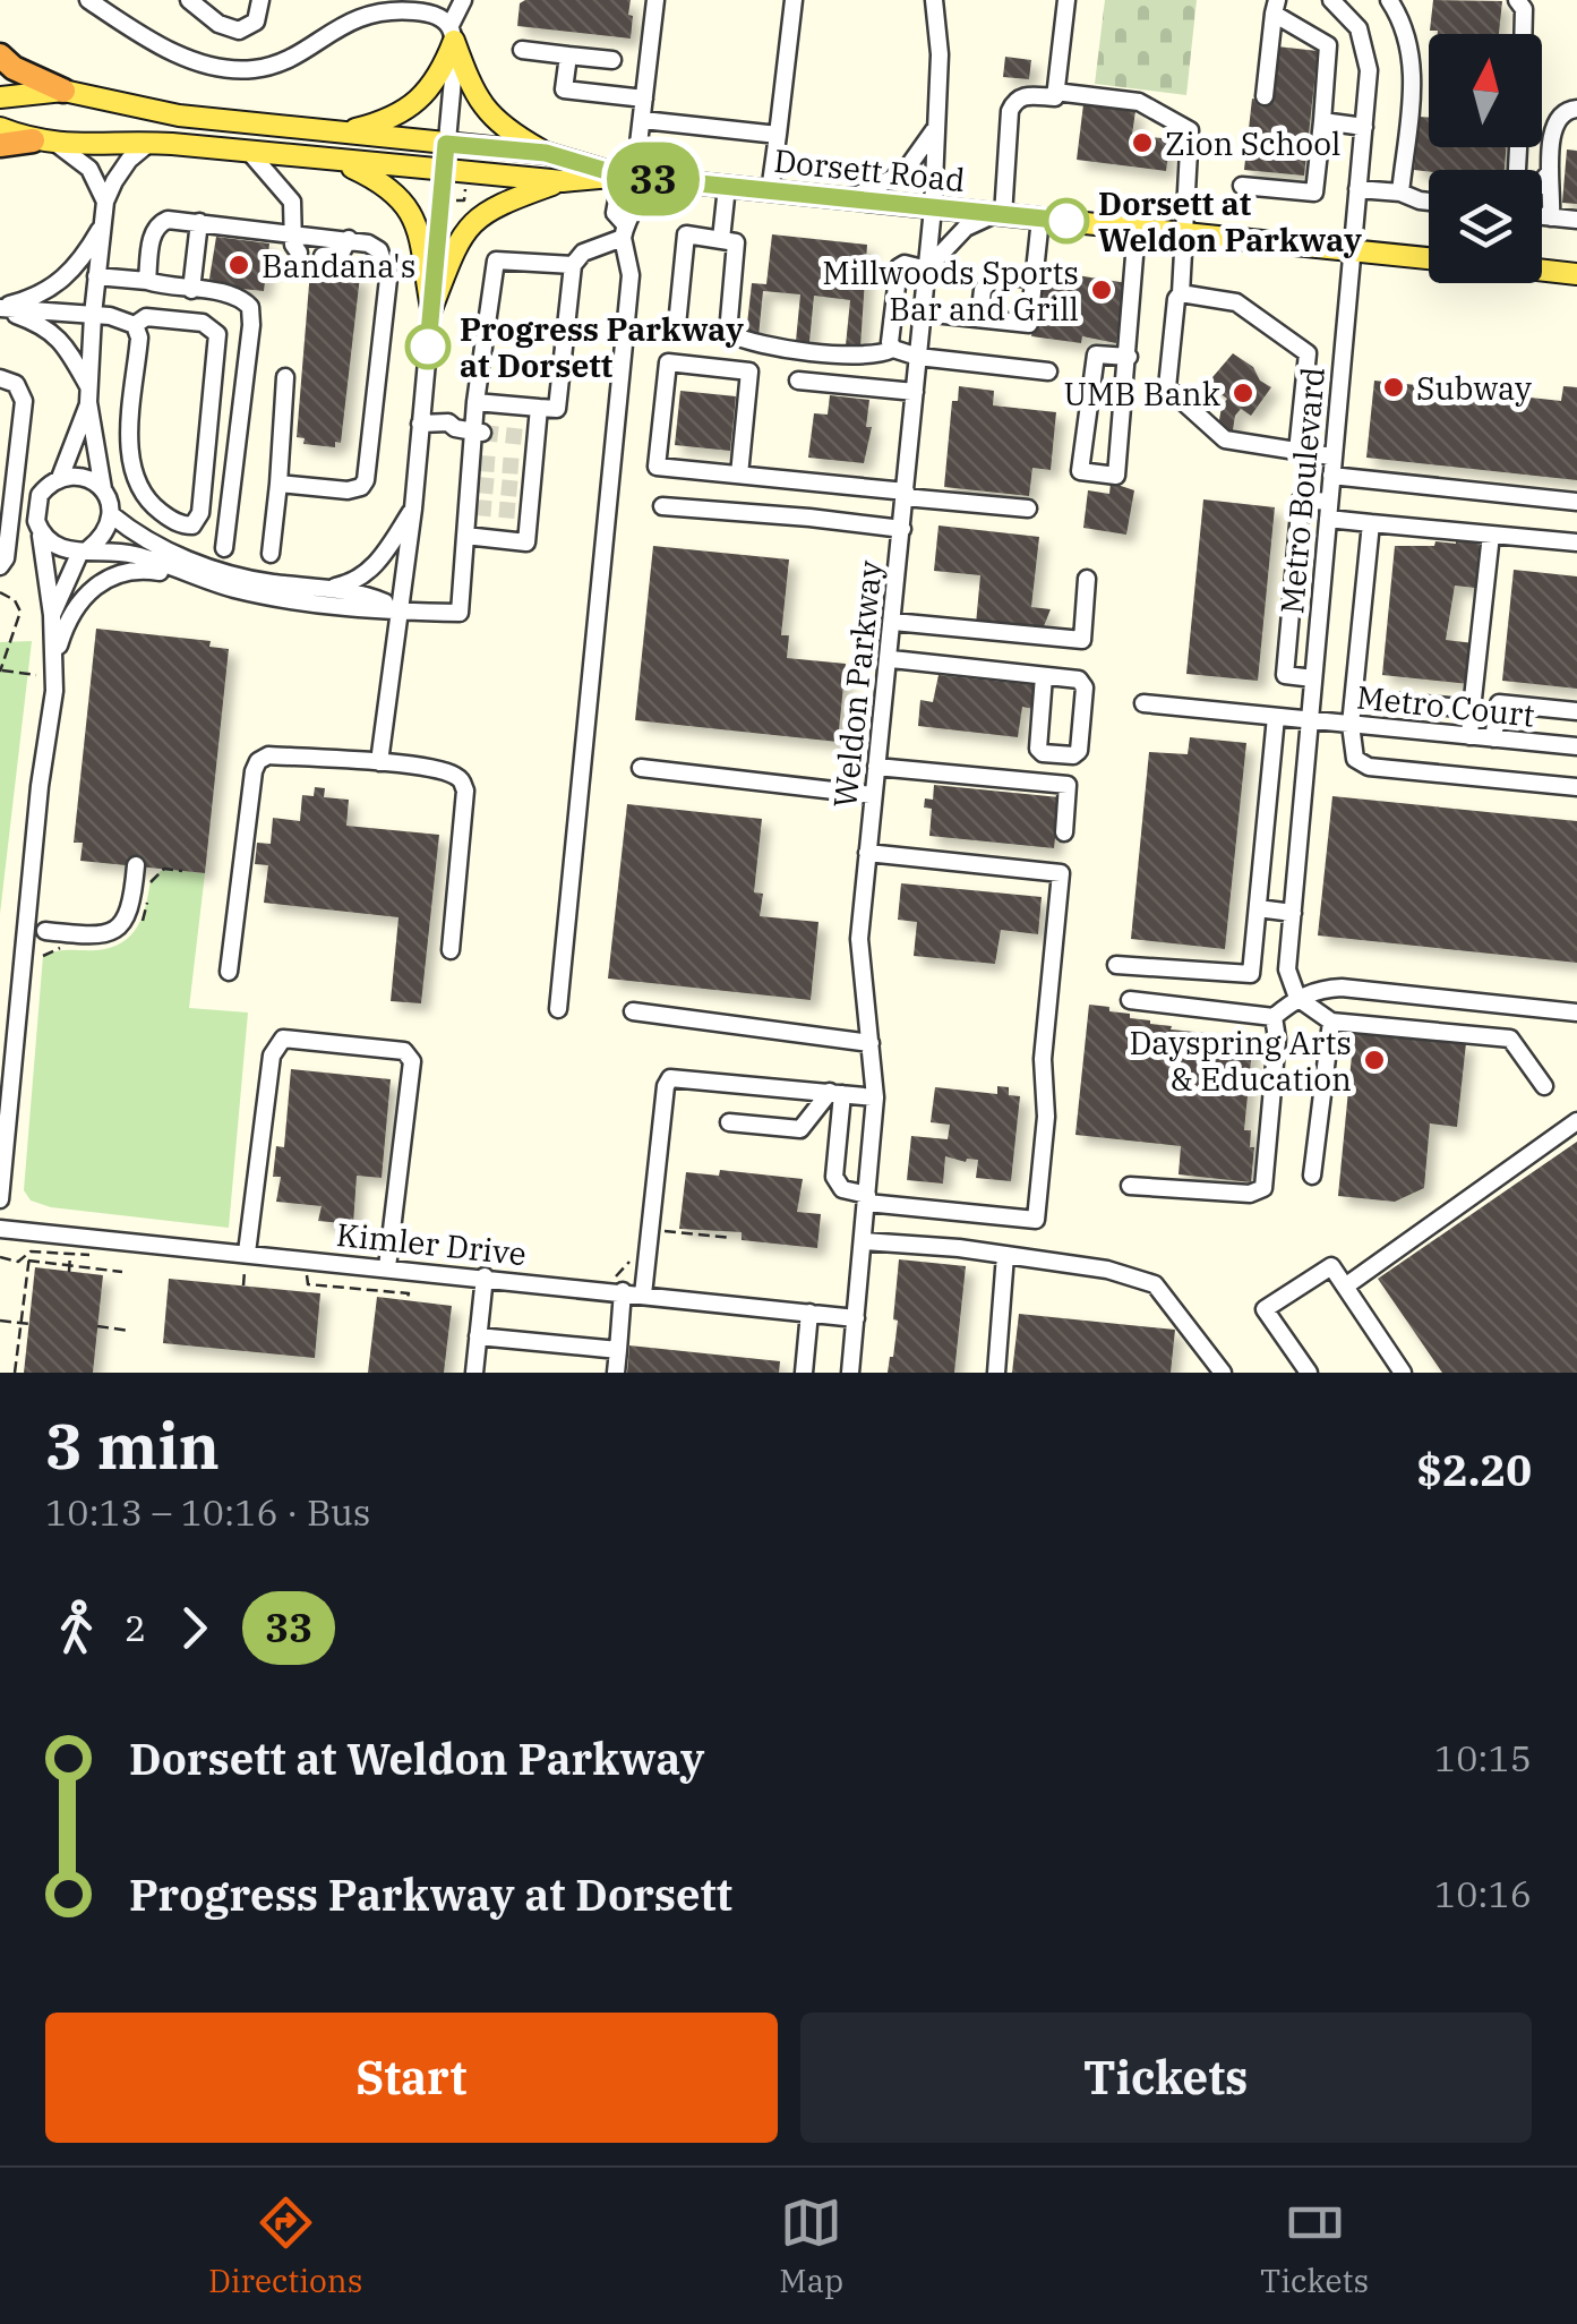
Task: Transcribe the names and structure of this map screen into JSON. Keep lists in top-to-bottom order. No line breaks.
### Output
{"streets":{"main road":["Dorsett Road"],"street":["Metro Boulevard","Weldon Parkway","Metro Court","Kimler Drive"]},"crossings":[["Dorsett Road","Metro Boulevard"],["Dorsett Road","Weldon Parkway"],["Metro Boulevard","Metro Court"],["Weldon Parkway","Kimler Drive"]],"places":["Zion School","Dorsett at Weldon Parkway","Bandana's","Millwoods Sports Bar and Grill","Progress Parkway at Dorsett","Subway","UMB Bank","Dayspring Arts & Education"],"lines":["bus line 33"],"north":"top","page":{"on_map":"33","heading":["3 min","10:13 – 10:16 · Bus","$2.20"],"legs":["2","33"],"list":[{"name":"Dorsett at Weldon Parkway","value":"10:15"},{"name":"Progress Parkway at Dorsett","value":"10:16"}],"buttons":["Start","Tickets"],"tabs":["Directions","Map","Tickets"]}}
